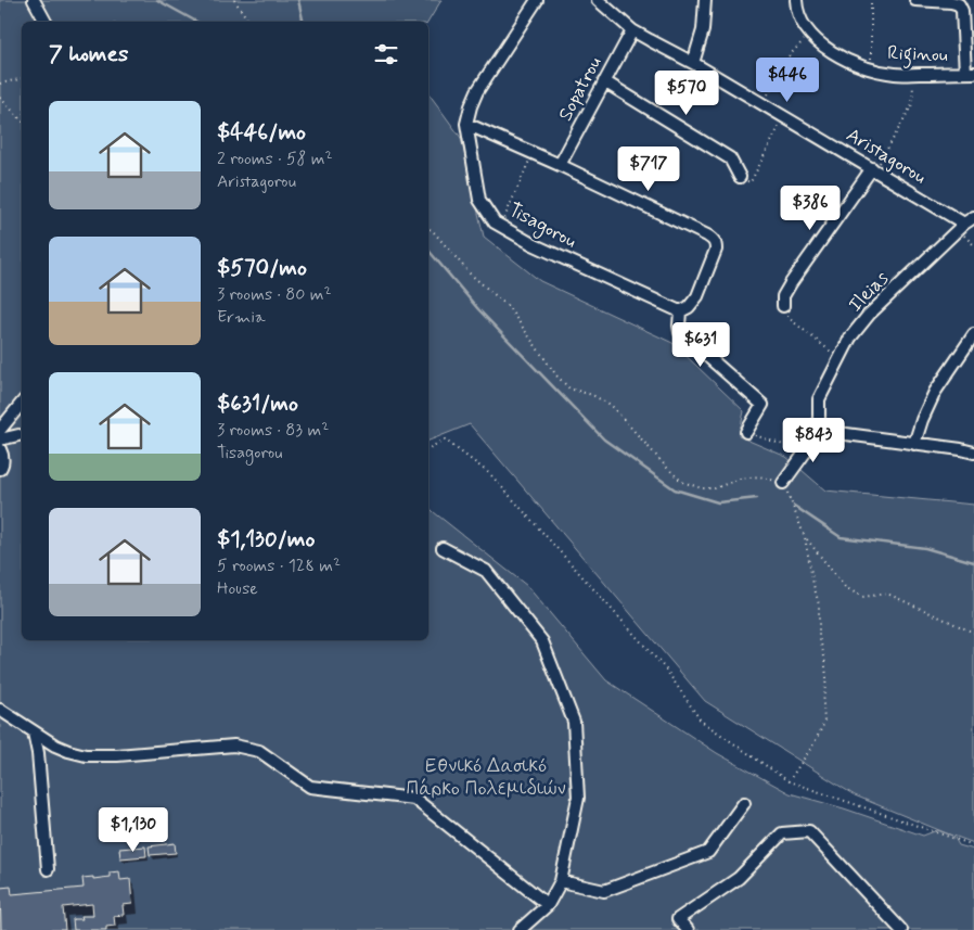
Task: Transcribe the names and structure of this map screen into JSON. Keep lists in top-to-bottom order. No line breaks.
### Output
{"streets":{"street":["Riginou","Sopatrou","Aristagorou","Tisagorou","Ileias"]},"crossings":[["Sopatrou","Aristagorou"],["Aristagorou","Ileias"]],"parks":["Εθνικό Δασικό Πάρκο Πολεμιδιών"],"page":{"heading":"7 homes","price":["$446","$570","$717","$386","$631","$843","$1,130"],"list":[{"name":"$446/mo","note":"2 rooms · 58 m² · Aristagorou"},{"name":"$570/mo","note":"3 rooms · 80 m² · Ermia"},{"name":"$631/mo","note":"3 rooms · 83 m² · Tisagorou"},{"name":"$1,130/mo","note":"5 rooms · 128 m² · House"}]}}
